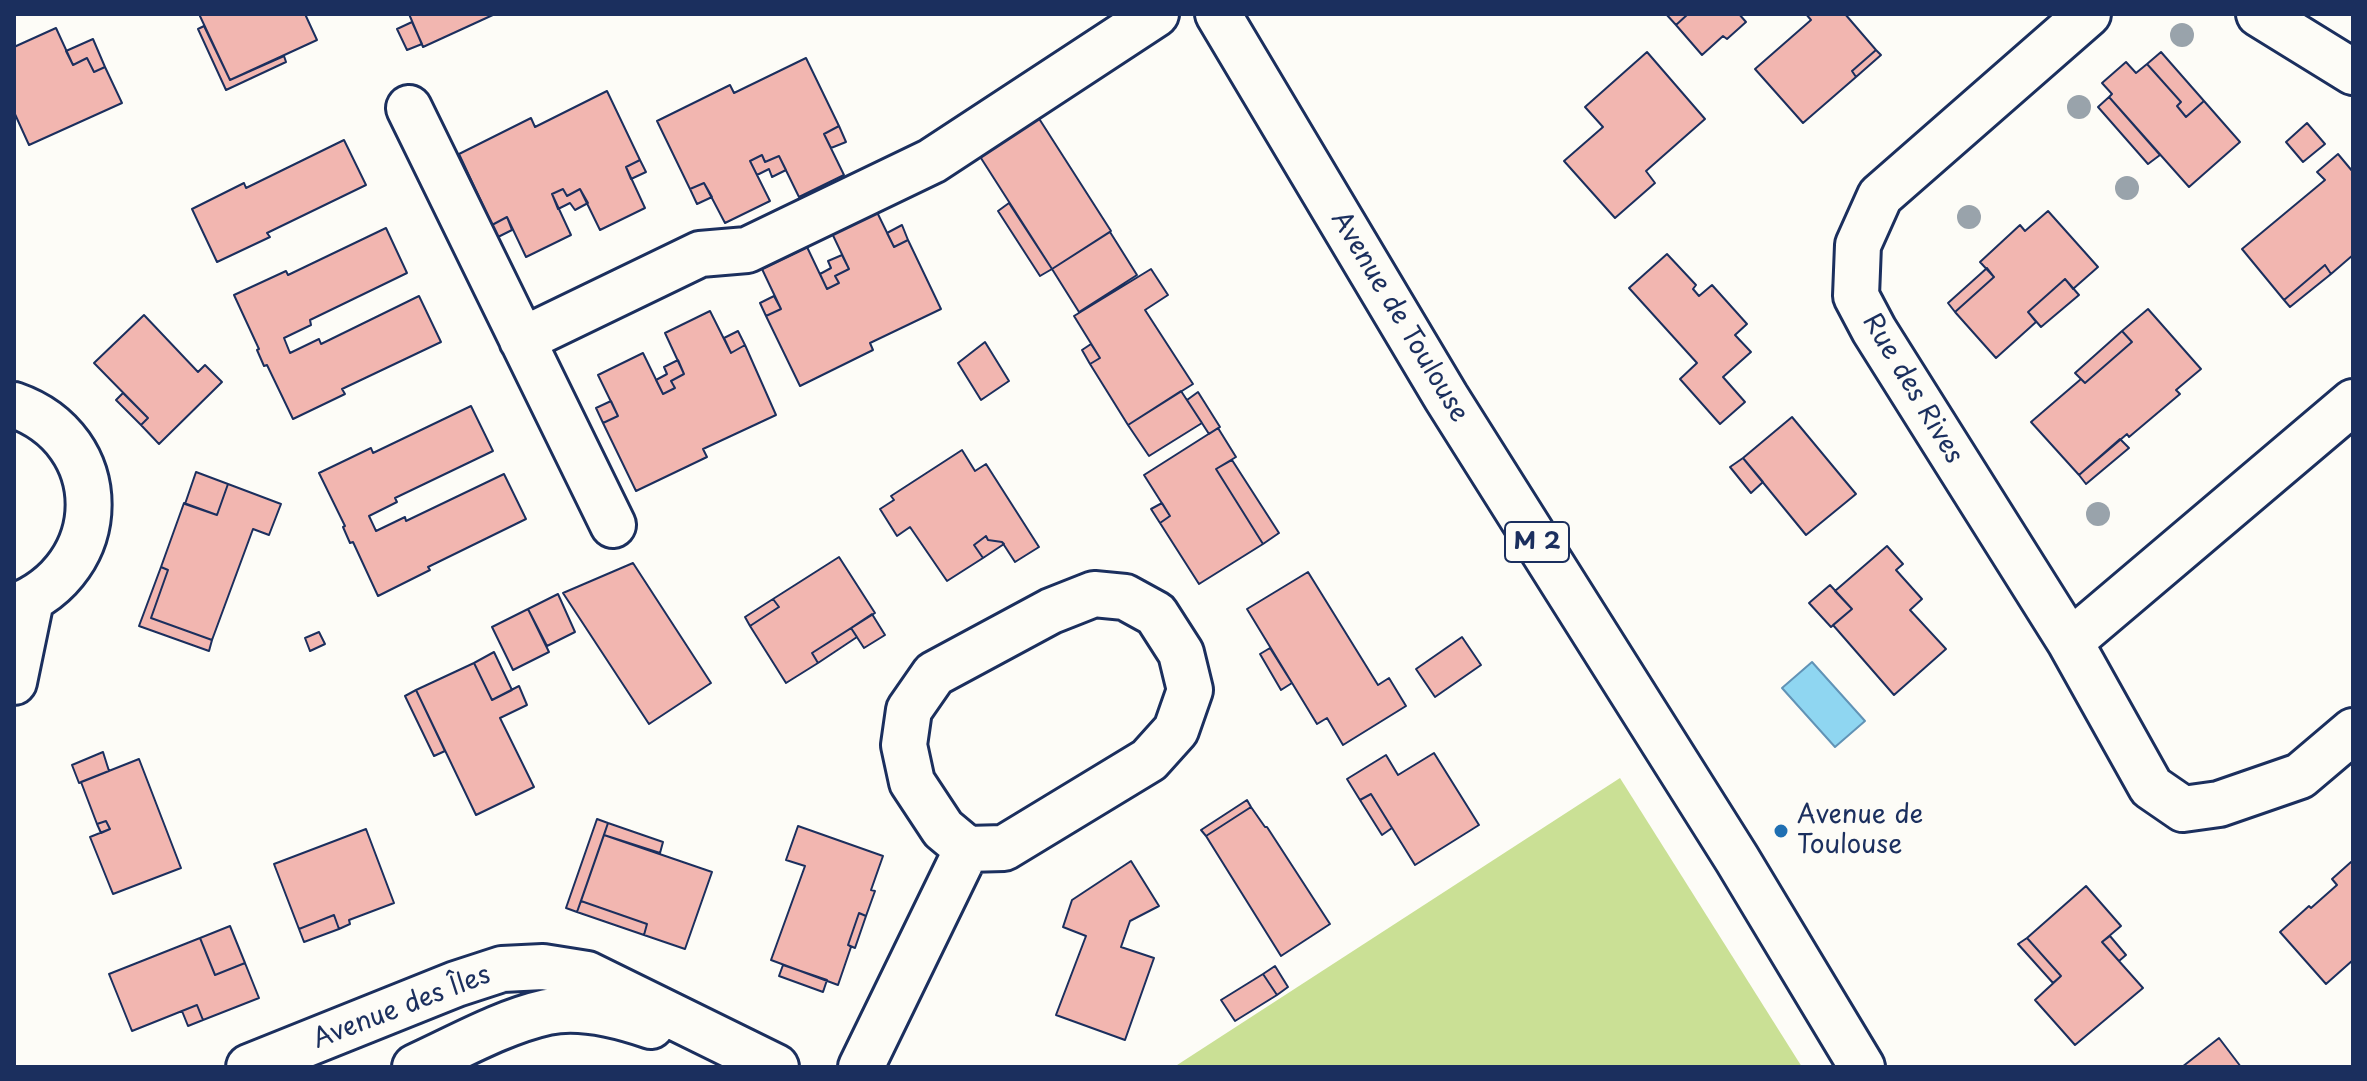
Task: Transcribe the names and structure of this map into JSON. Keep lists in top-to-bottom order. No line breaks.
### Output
{"streets":{"street":["Avenue de Toulouse","Rue des Rives","M 2","Avenue des Îles"]},"places":["Avenue de Toulouse"]}
